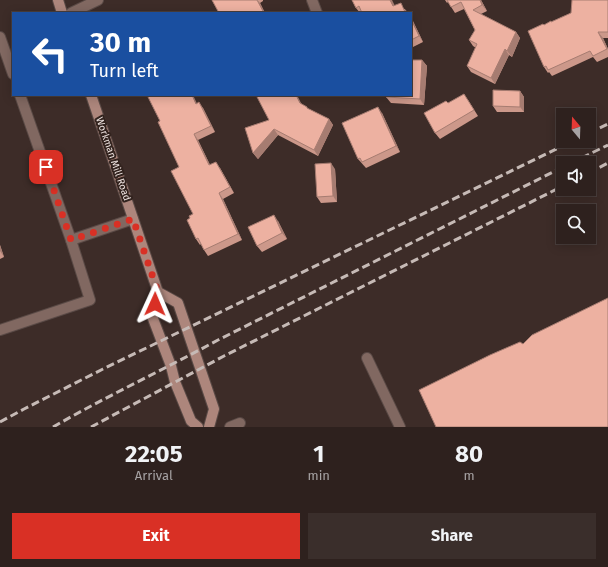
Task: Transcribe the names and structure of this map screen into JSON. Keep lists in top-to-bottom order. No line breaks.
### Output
{"streets":{"street":["Workman Mill Road"]},"north":"top","page":{"turn":["30 m","Turn left"],"eta":["22:05","Arrival","1","min","80","m"],"buttons":["Exit","Share"]}}
